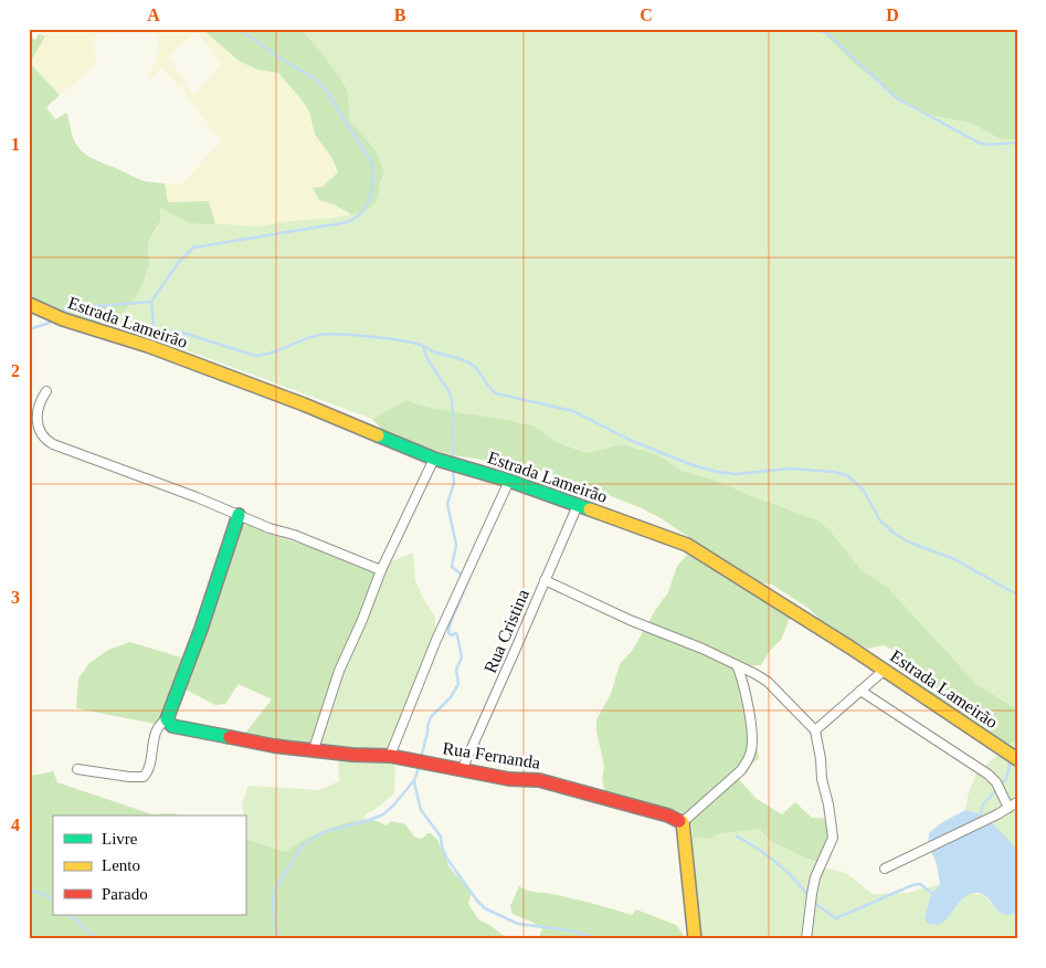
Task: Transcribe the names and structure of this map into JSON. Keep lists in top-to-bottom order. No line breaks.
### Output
{"streets":{"street":["Estrada Lameirão","Rua Cristina","Rua Fernanda"]},"crossings":[["Estrada Lameirão","Rua Cristina"],["Rua Cristina","Rua Fernanda"]],"legend":["Livre","Lento","Parado"],"grid":{"columns":["A","B","C","D"],"rows":["1","2","3","4"]}}
